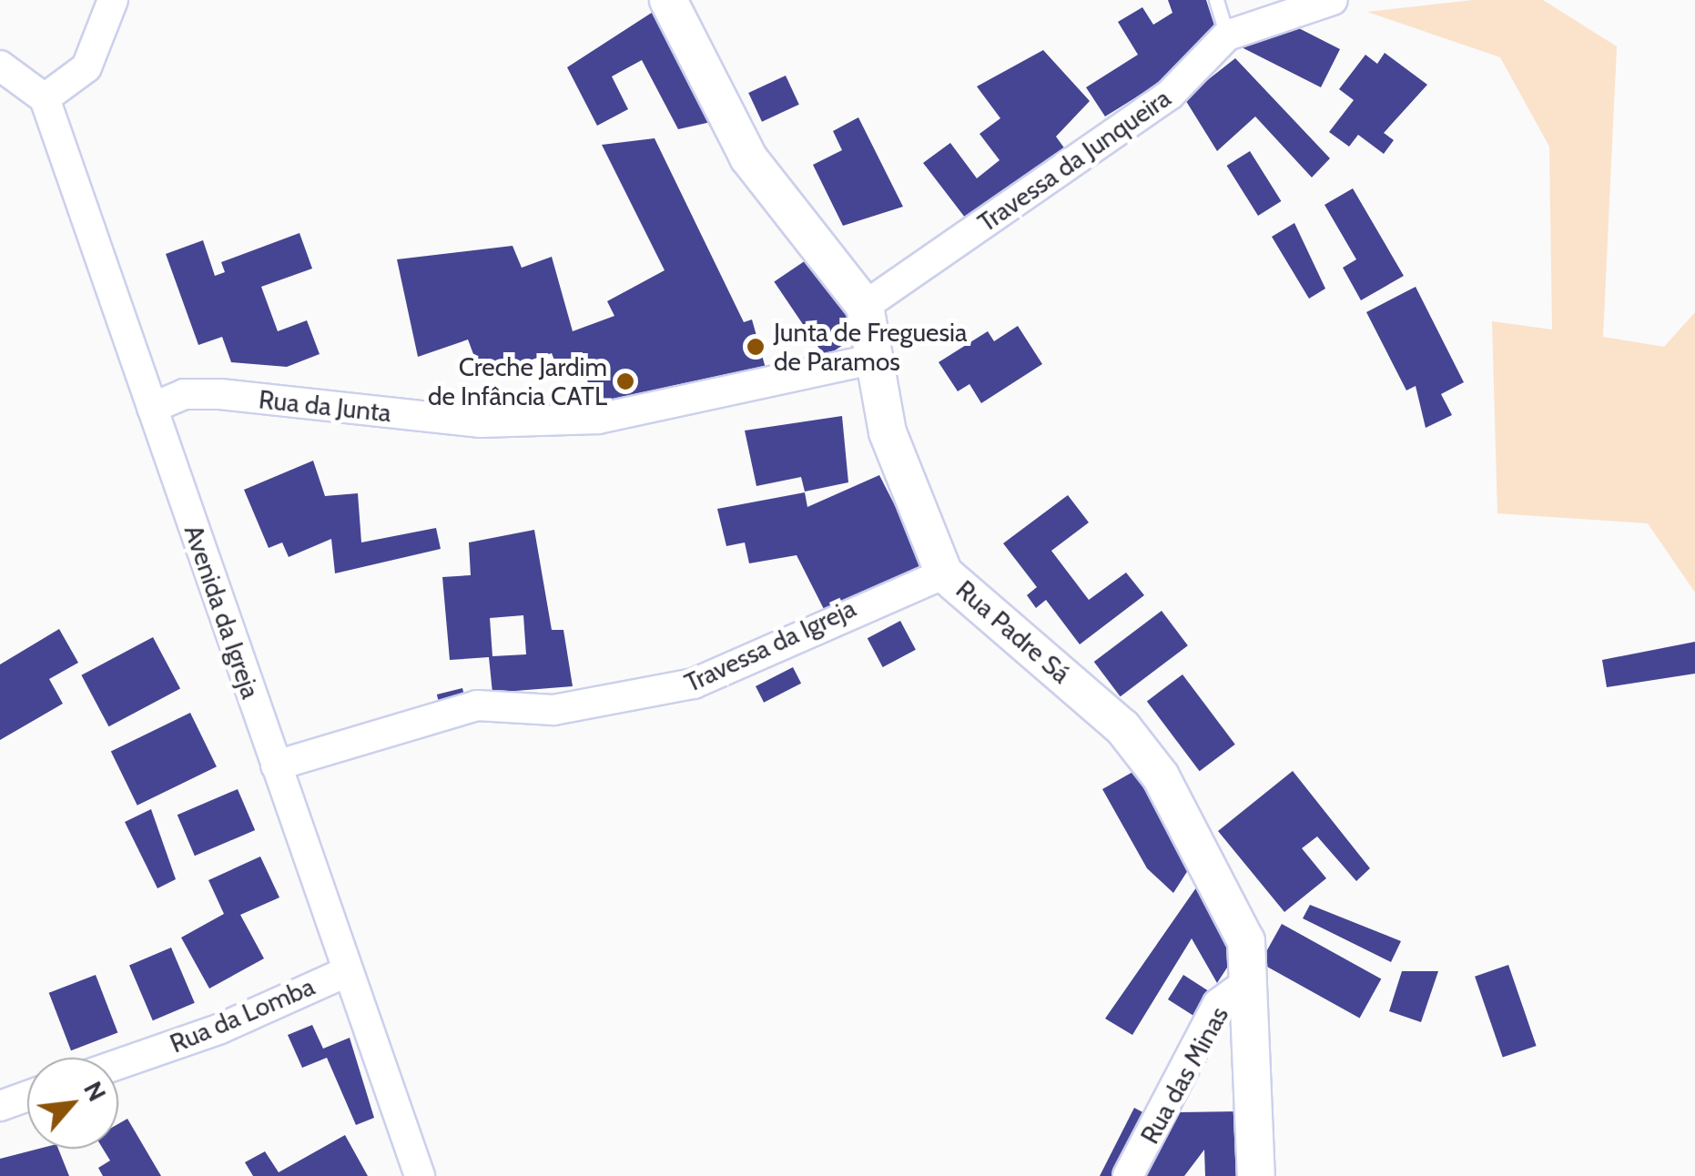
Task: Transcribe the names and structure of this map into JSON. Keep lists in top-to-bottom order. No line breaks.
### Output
{"streets":{"street":["Travessa da Junqueira","Rua da Junta","Avenida da Igreja","Rua Padre Sá","Travessa da Igreja","Rua da Lomba","Rua das Minas"]},"crossings":[["Travessa da Junqueira","Rua Padre Sá"],["Rua da Junta","Avenida da Igreja"],["Rua da Junta","Rua Padre Sá"],["Avenida da Igreja","Travessa da Igreja"],["Avenida da Igreja","Rua da Lomba"],["Rua Padre Sá","Travessa da Igreja"],["Rua Padre Sá","Rua das Minas"]],"places":["Junta de Freguesia de Paramos","Creche Jardim de Infância CATL"],"north":"top right"}
